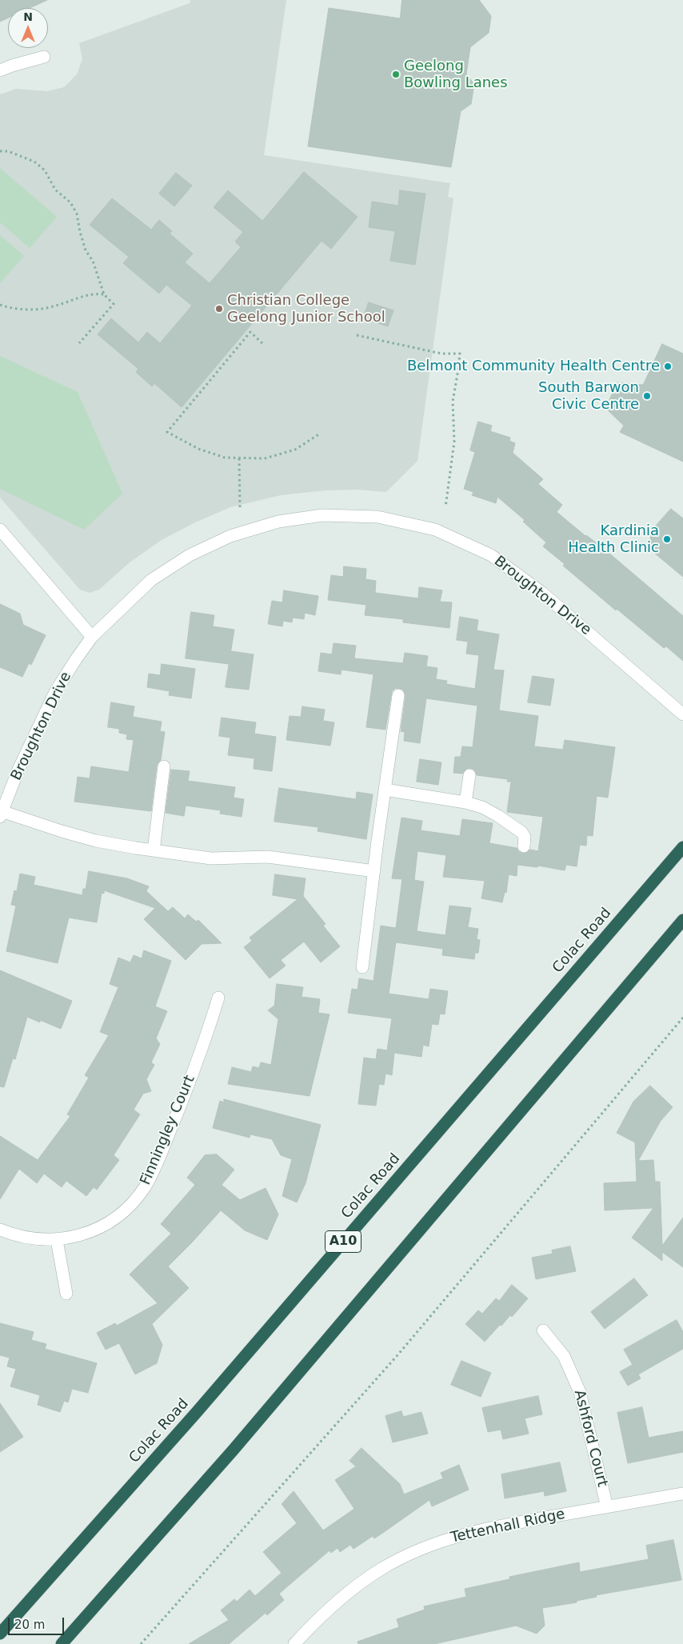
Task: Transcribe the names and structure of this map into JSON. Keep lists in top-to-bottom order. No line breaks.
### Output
{"streets":{"highway":["Colac Road","A10"],"street":["Broughton Drive","Finningley Court","Ashford Court","Tettenhall Ridge"]},"crossings":[["Ashford Court","Tettenhall Ridge"]],"places":["Geelong Bowling Lanes","Christian College Geelong Junior School","Belmont Community Health Centre","South Barwon Civic Centre","Kardinia Health Clinic"],"scale_bar":"20 m","north":"top"}
